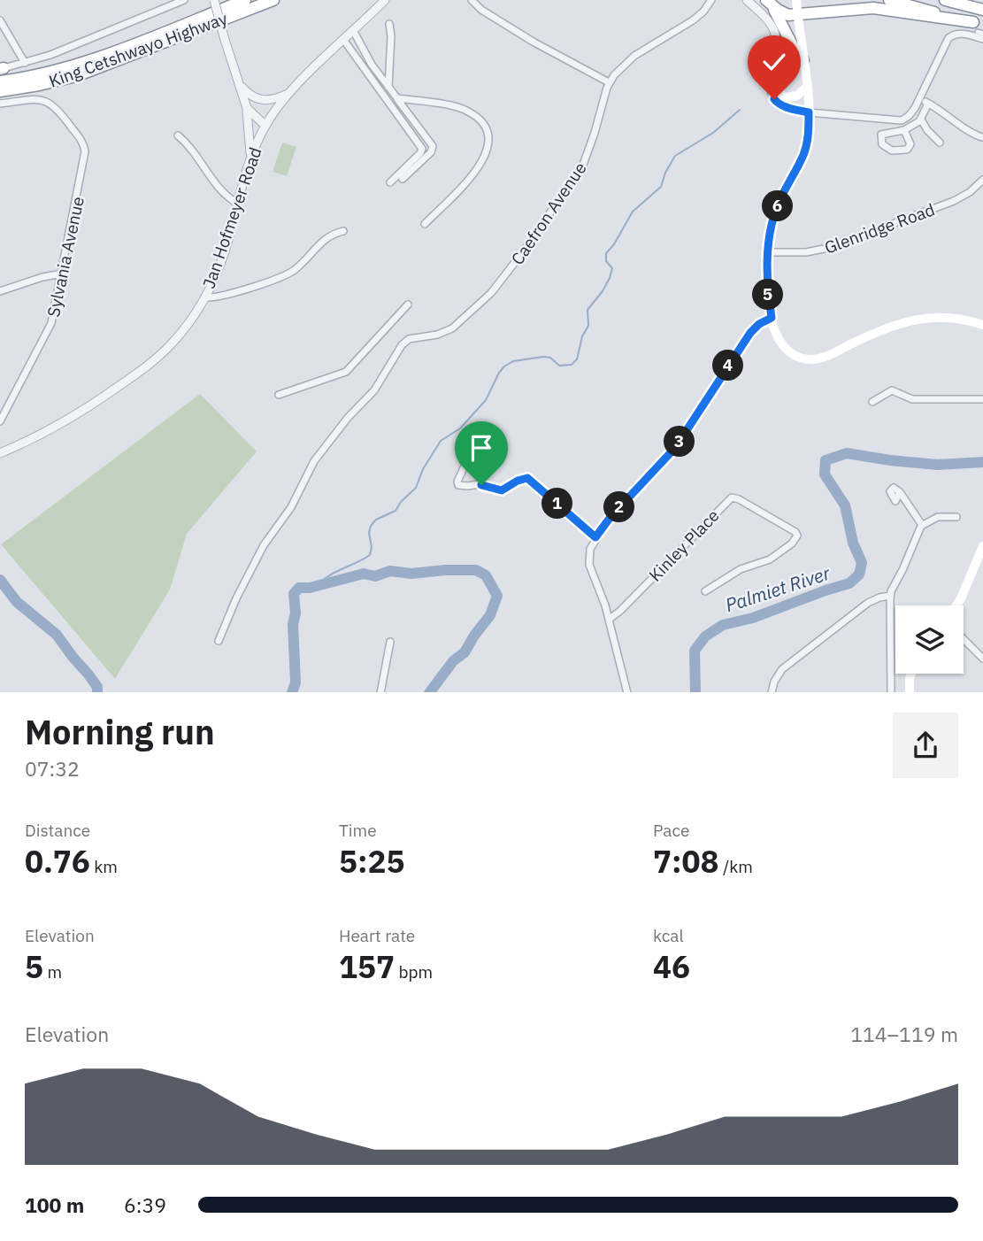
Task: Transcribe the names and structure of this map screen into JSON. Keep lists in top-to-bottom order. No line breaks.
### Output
{"streets":{"highway":["King Cetshwayo Highway"],"street":["Caefron Avenue","Jan Hofmeyer Road","Glenridge Road","Sylvania Avenue","Kinley Place"]},"water":["Palmiet River"],"page":{"pins":["6","5","4","3","1","2"],"heading":["Morning run","07:32"],"stats":[["Distance","0.76 km"],["Time","5:25"],["Pace","7:08 /km"],["Elevation","5 m"],["Heart rate","157 bpm"],["kcal","46"]],"chart":["Elevation","114–119 m"],"list":[{"name":"100 m","note":"6:39"}]}}
